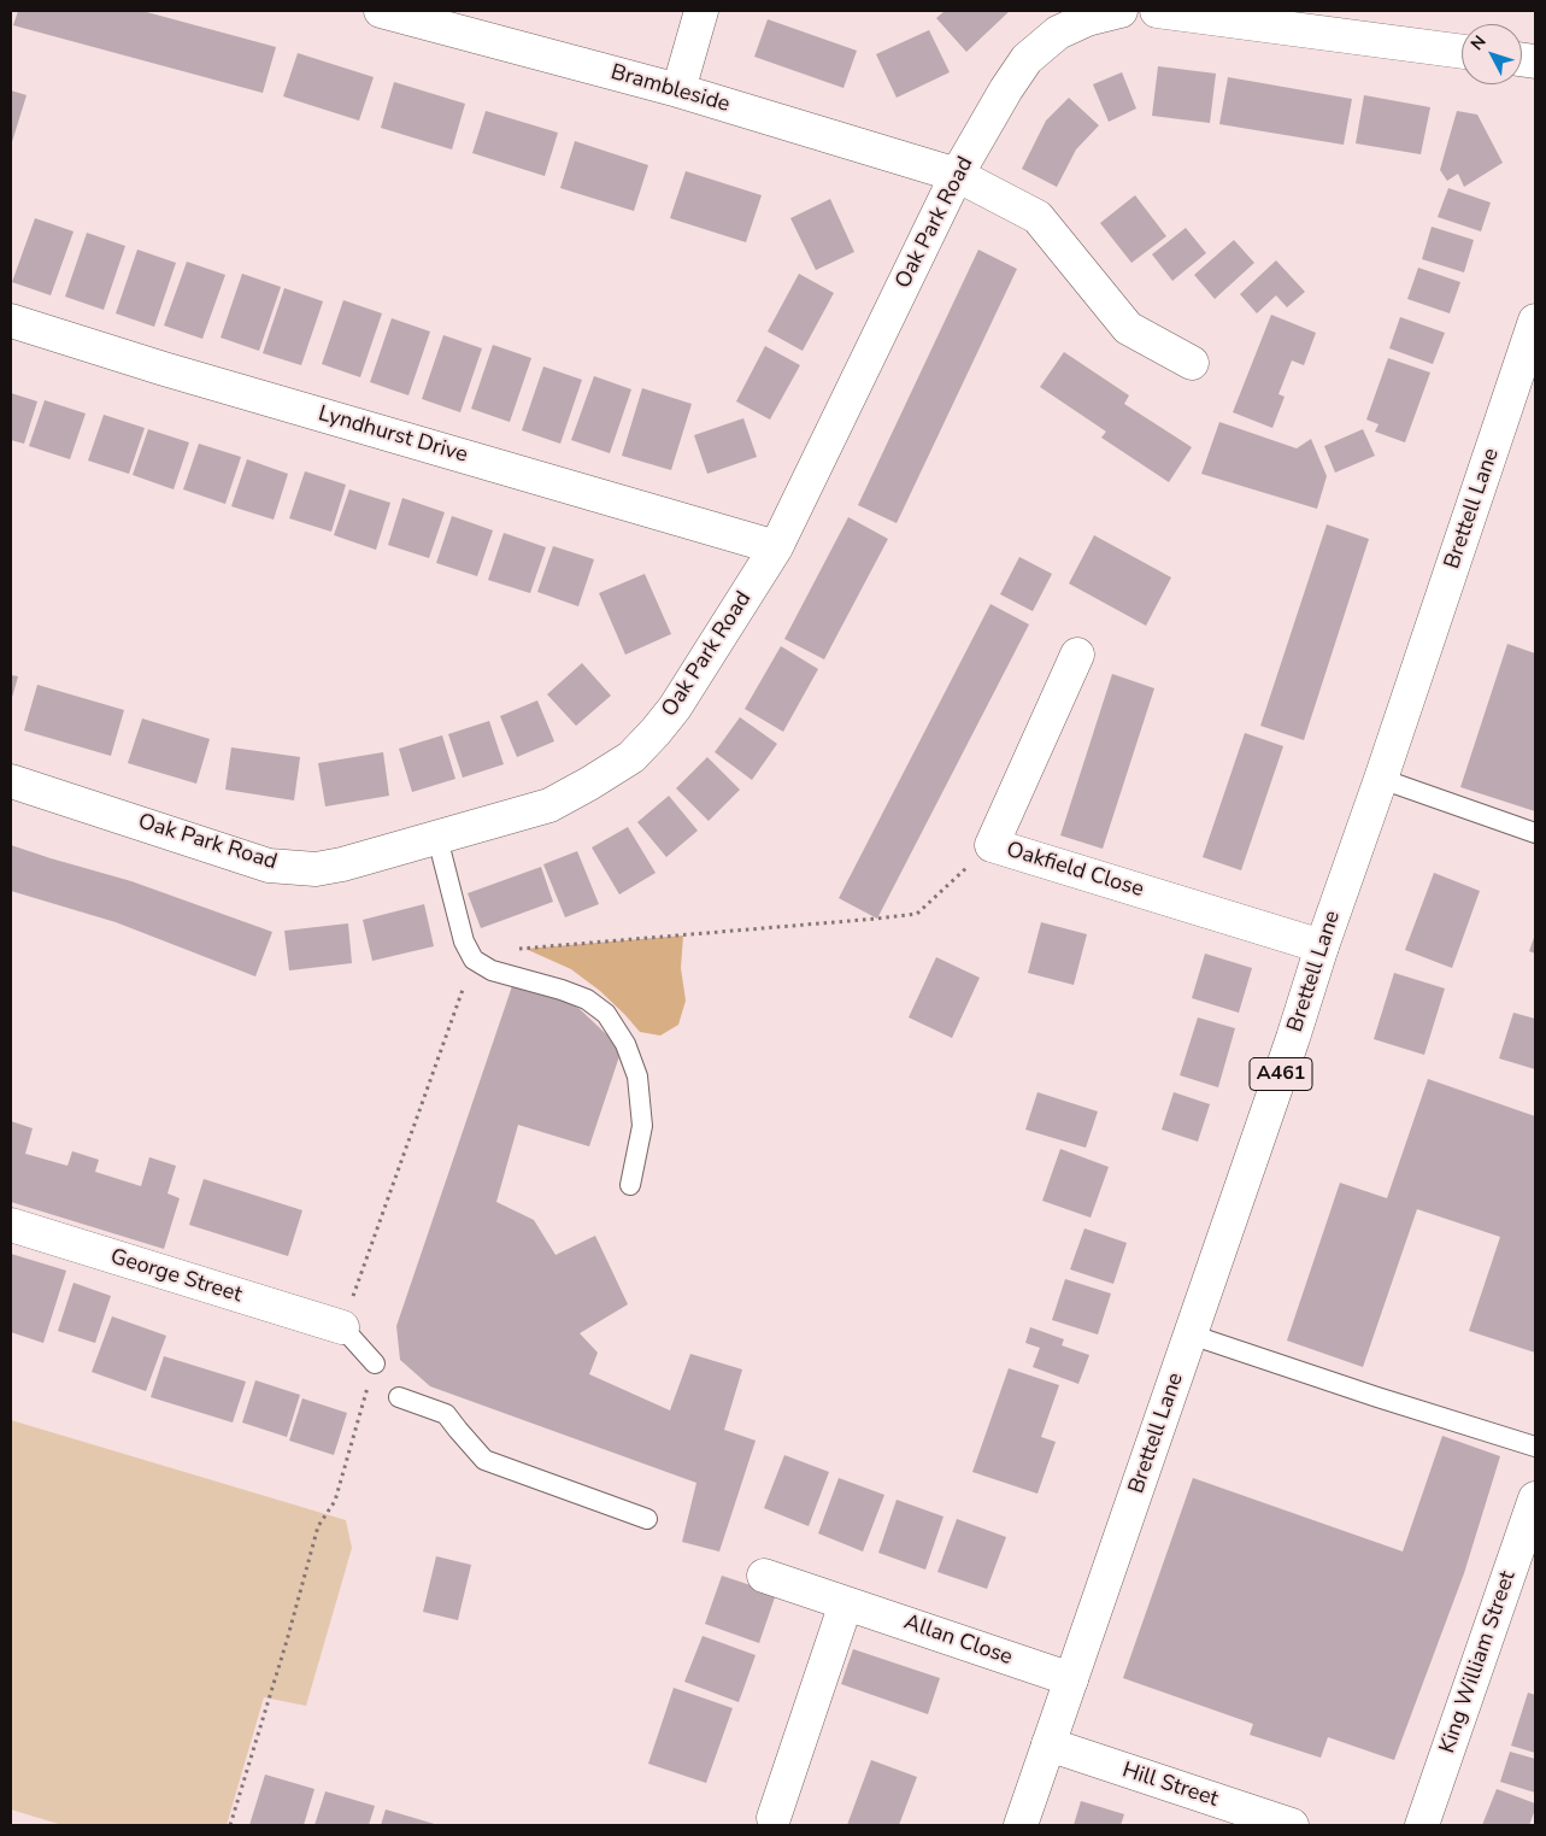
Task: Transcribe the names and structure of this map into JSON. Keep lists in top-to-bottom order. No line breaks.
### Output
{"streets":{"street":["Brambleside","Oak Park Road","Lyndhurst Drive","Brettell Lane","Oakfield Close","A461","George Street","Allan Close","King William Street","Hill Street"]},"crossings":[["Brambleside","Oak Park Road"],["Oak Park Road","Lyndhurst Drive"],["Brettell Lane","Oakfield Close"],["Brettell Lane","Allan Close"],["Brettell Lane","Hill Street"]],"north":"top left"}
